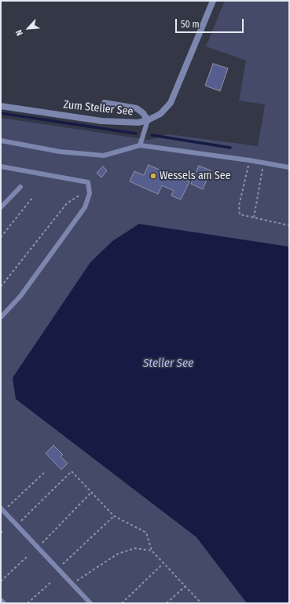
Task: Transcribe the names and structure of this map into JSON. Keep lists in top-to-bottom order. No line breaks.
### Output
{"streets":{"street":["Zum Steller See"]},"water":["Steller See"],"places":["Wessels am See"],"scale_bar":"50 m","north":"bottom left"}
